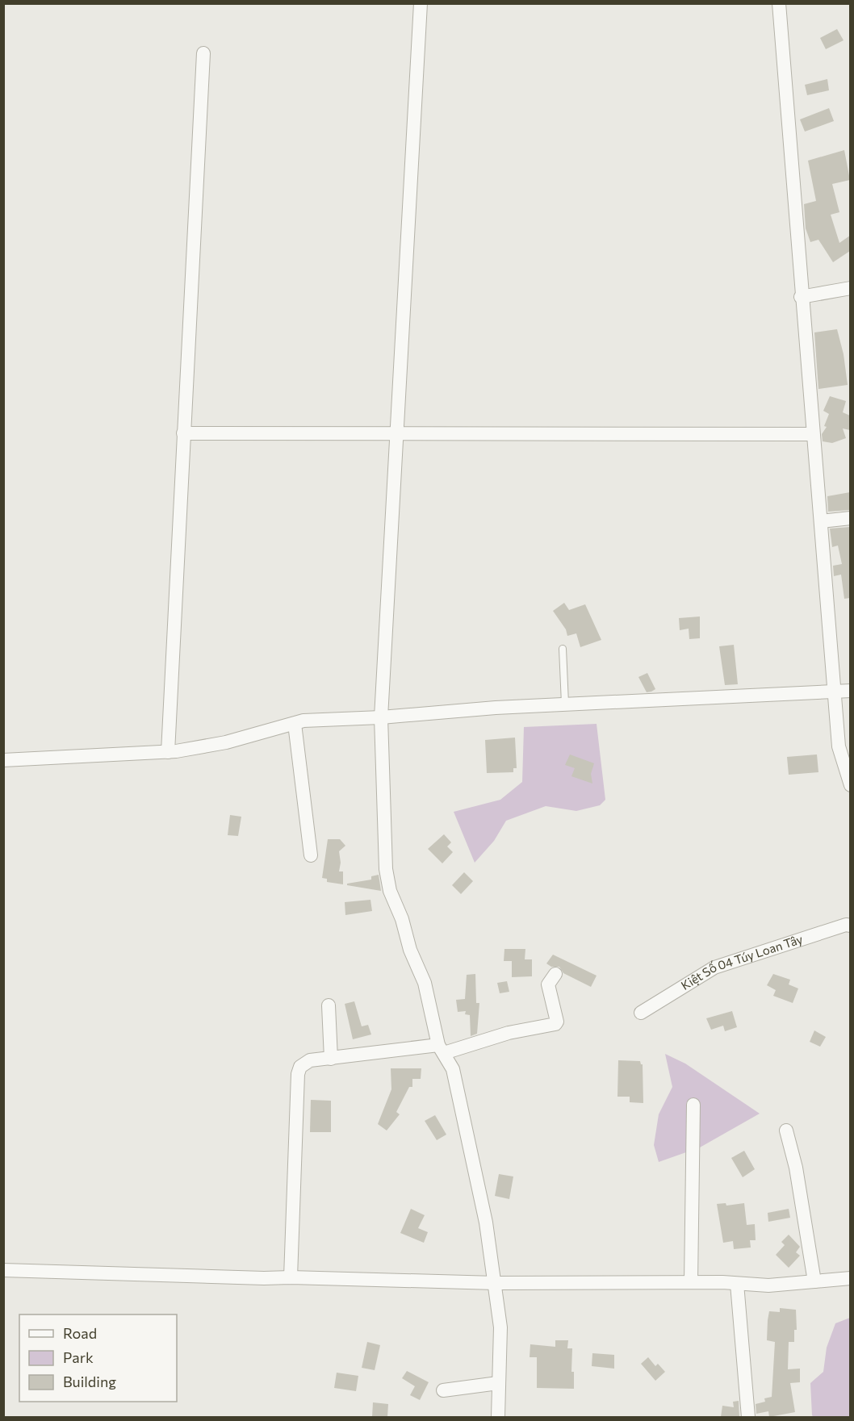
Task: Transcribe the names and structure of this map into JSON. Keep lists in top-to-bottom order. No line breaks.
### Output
{"streets":{"street":["Kiệt Số 04 Túy Loan Tây"]},"legend":["Road","Park","Building"]}
